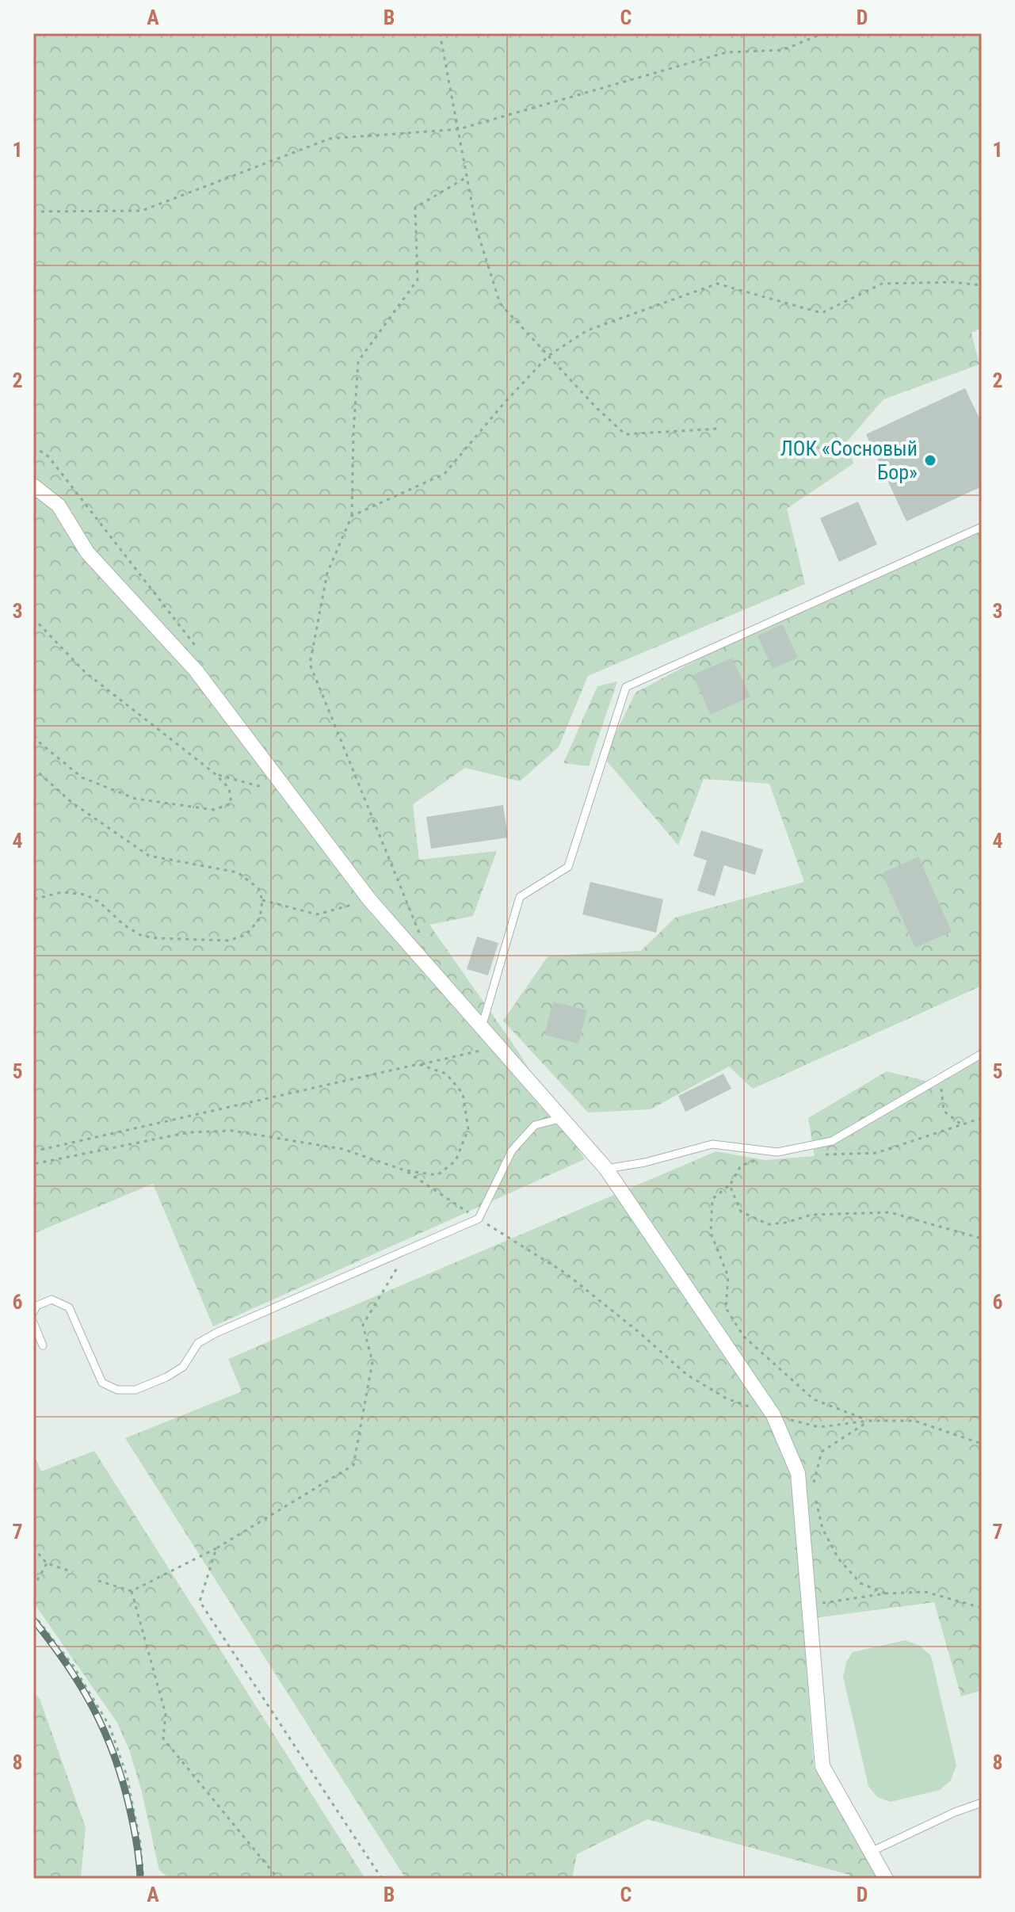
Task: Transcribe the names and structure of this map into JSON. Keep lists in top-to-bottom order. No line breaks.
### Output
{"places":["ЛОК «Сосновый Бор»"],"grid":{"columns":["A","B","C","D"],"rows":["1","2","3","4","5","6","7","8"]}}
